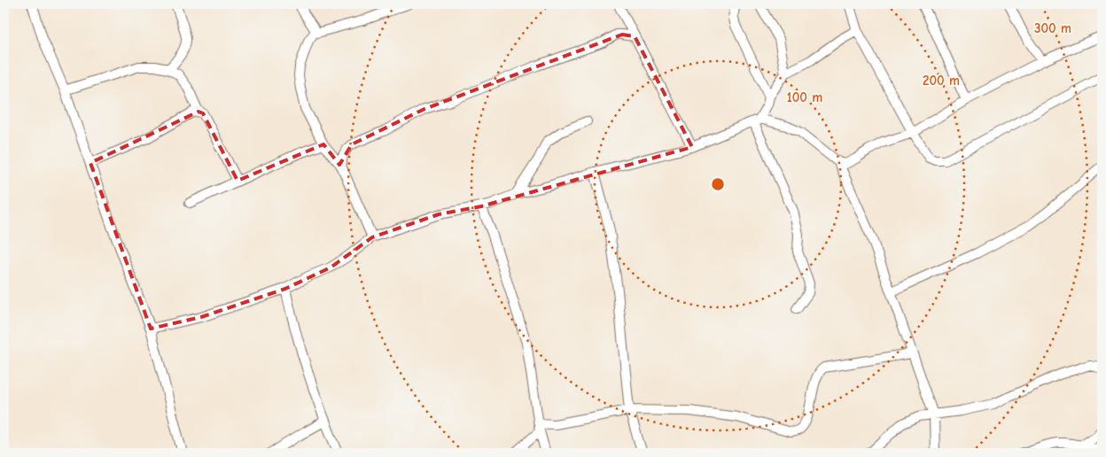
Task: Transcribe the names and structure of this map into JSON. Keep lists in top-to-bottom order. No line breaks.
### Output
{"rings":["300 m","200 m","100 m"]}
